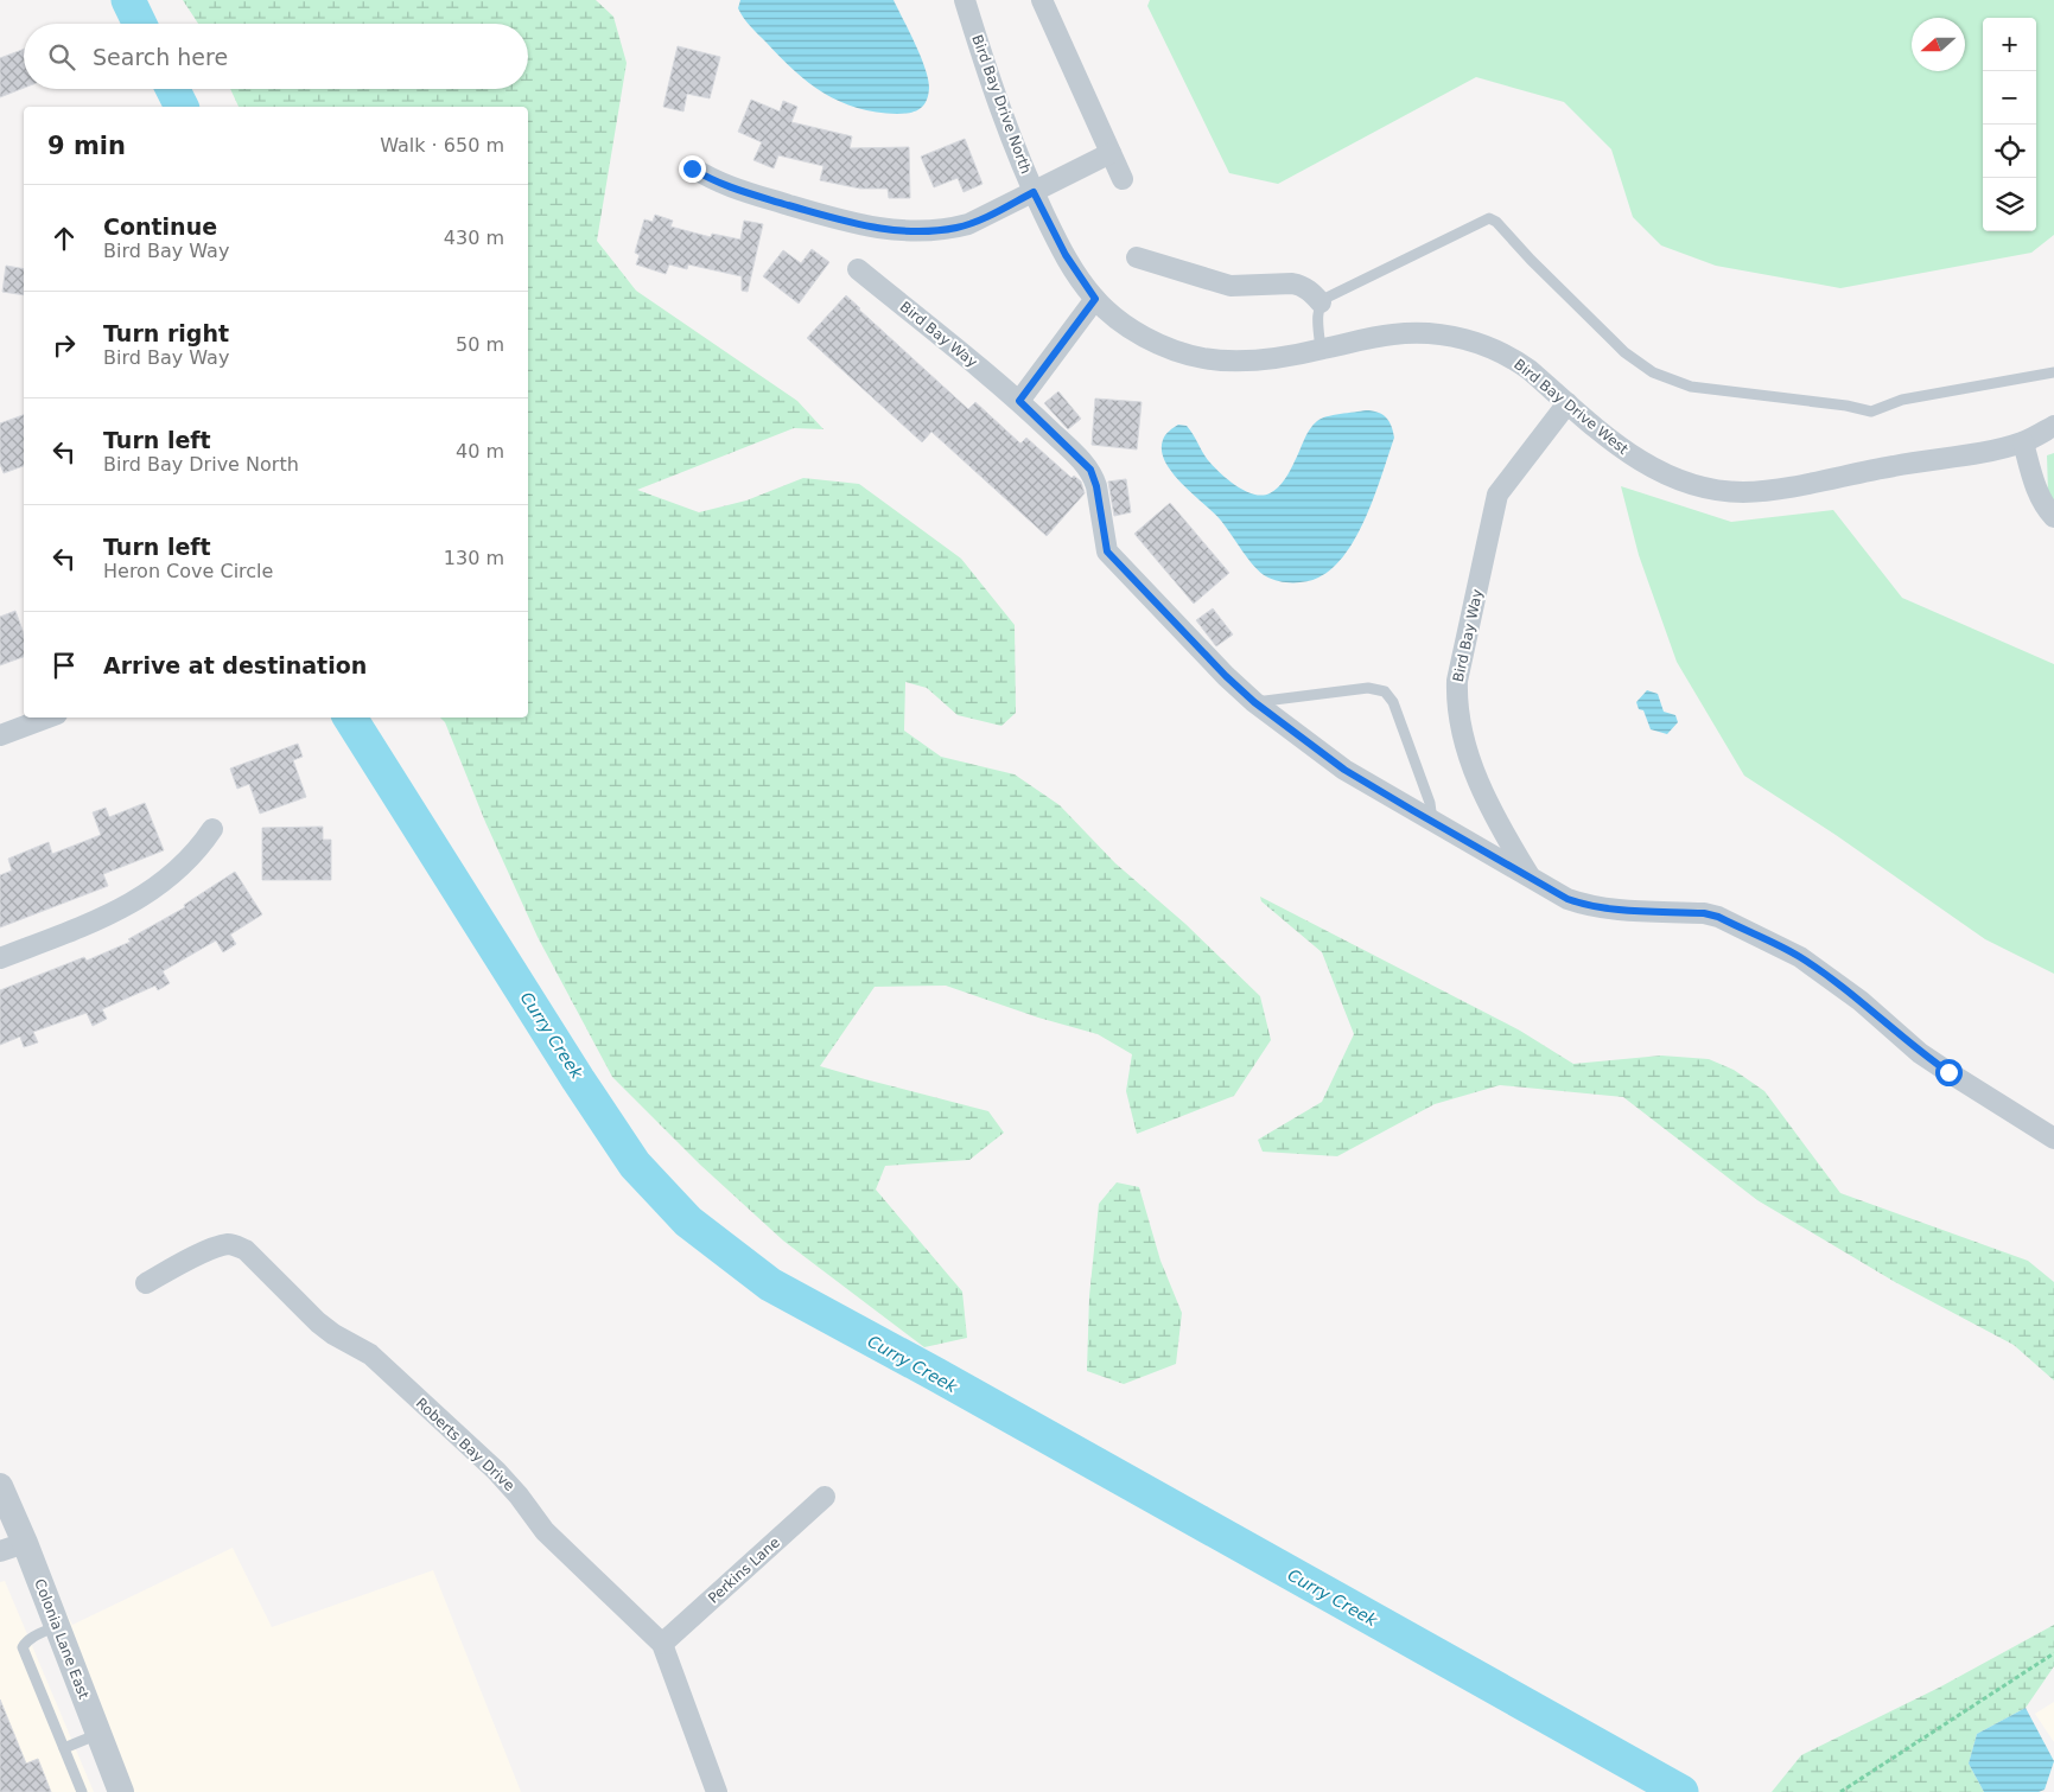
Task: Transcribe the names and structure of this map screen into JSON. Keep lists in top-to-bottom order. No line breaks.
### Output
{"streets":{"street":["Bird Bay Drive North","Bird Bay Way","Bird Bay Drive West","Roberts Bay Drive","Perkins Lane","Colonia Lane East"]},"crossings":[["Bird Bay Drive North","Bird Bay Drive West"],["Bird Bay Way","Bird Bay Drive West"],["Roberts Bay Drive","Perkins Lane"]],"water":["Curry Creek"],"north":"left","page":{"map_buttons":["+","−"],"search":"Search here","heading":["9 min","Walk · 650 m"],"list":[["Continue","Bird Bay Way","430 m"],["Turn right","Bird Bay Way","50 m"],["Turn left","Bird Bay Drive North","40 m"],["Turn left","Heron Cove Circle","130 m"],"Arrive at destination"]}}
